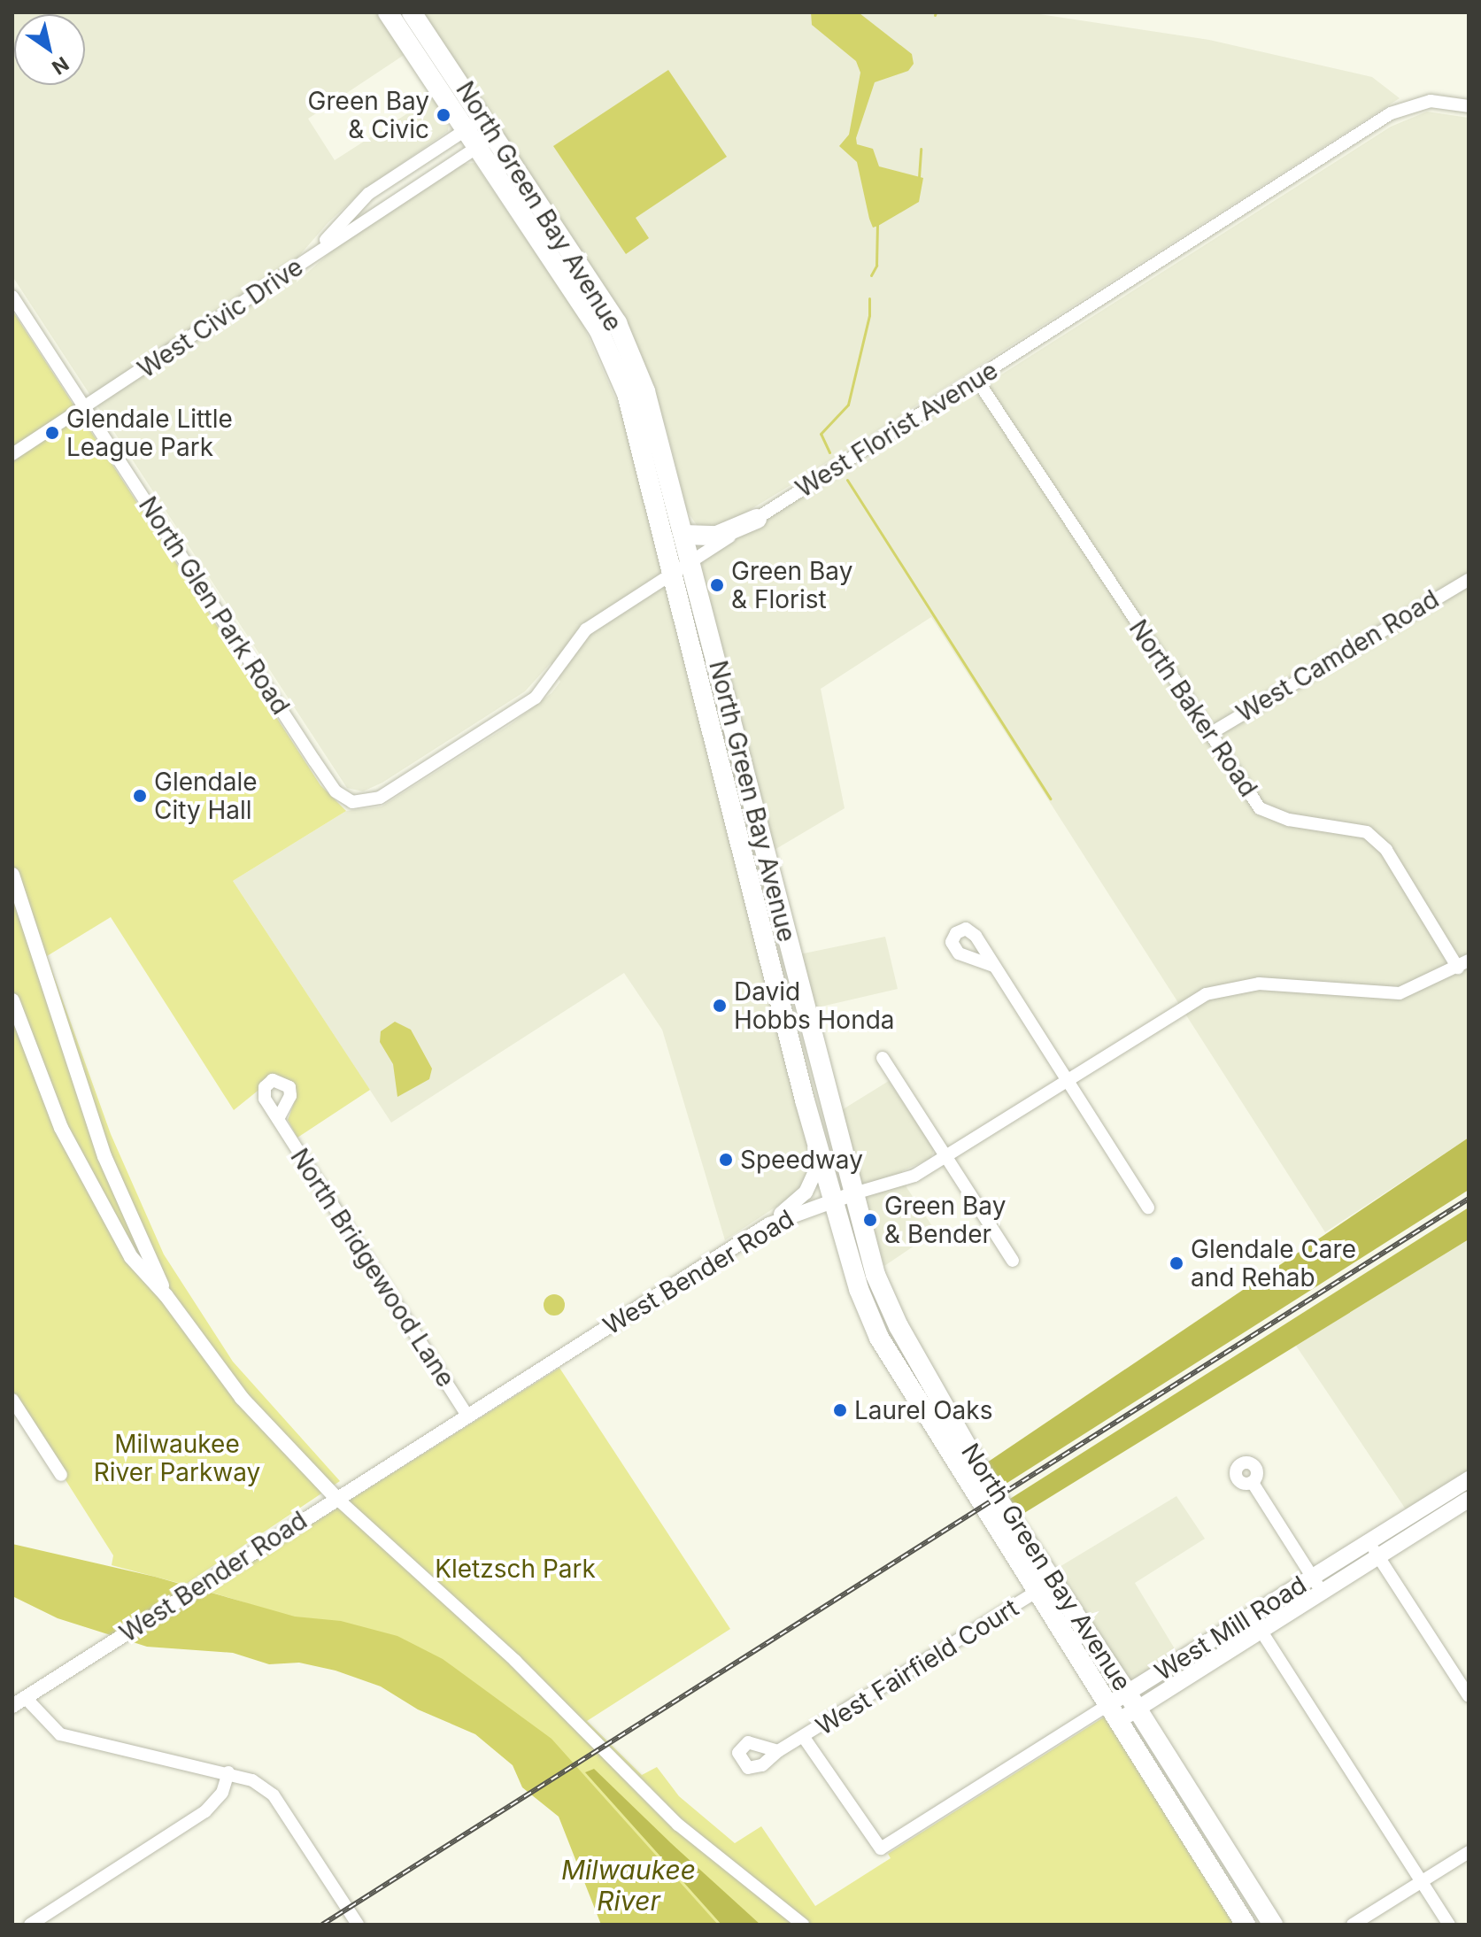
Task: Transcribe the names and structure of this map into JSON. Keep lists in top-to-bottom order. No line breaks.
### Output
{"streets":{"main road":["North Green Bay Avenue","West Mill Road"],"street":["West Civic Drive","West Florist Avenue","North Glen Park Road","West Camden Road","North Baker Road","North Bridgewood Lane","West Bender Road","West Fairfield Court"]},"crossings":[["North Green Bay Avenue","West Civic Drive"],["North Green Bay Avenue","West Florist Avenue"],["North Green Bay Avenue","West Bender Road"],["North Green Bay Avenue","West Mill Road"],["North Green Bay Avenue","West Fairfield Court"],["West Civic Drive","North Glen Park Road"],["West Florist Avenue","North Glen Park Road"],["West Florist Avenue","North Baker Road"],["West Camden Road","North Baker Road"],["North Baker Road","West Bender Road"],["North Bridgewood Lane","West Bender Road"],["West Mill Road","West Fairfield Court"]],"water":["Milwaukee River"],"parks":["Milwaukee River Parkway","Kletzsch Park"],"places":["Green Bay & Civic","Glendale Little League Park","Green Bay & Florist","Glendale City Hall","David Hobbs Honda","Speedway","Green Bay & Bender","Glendale Care and Rehab","Laurel Oaks"],"north":"bottom right"}
